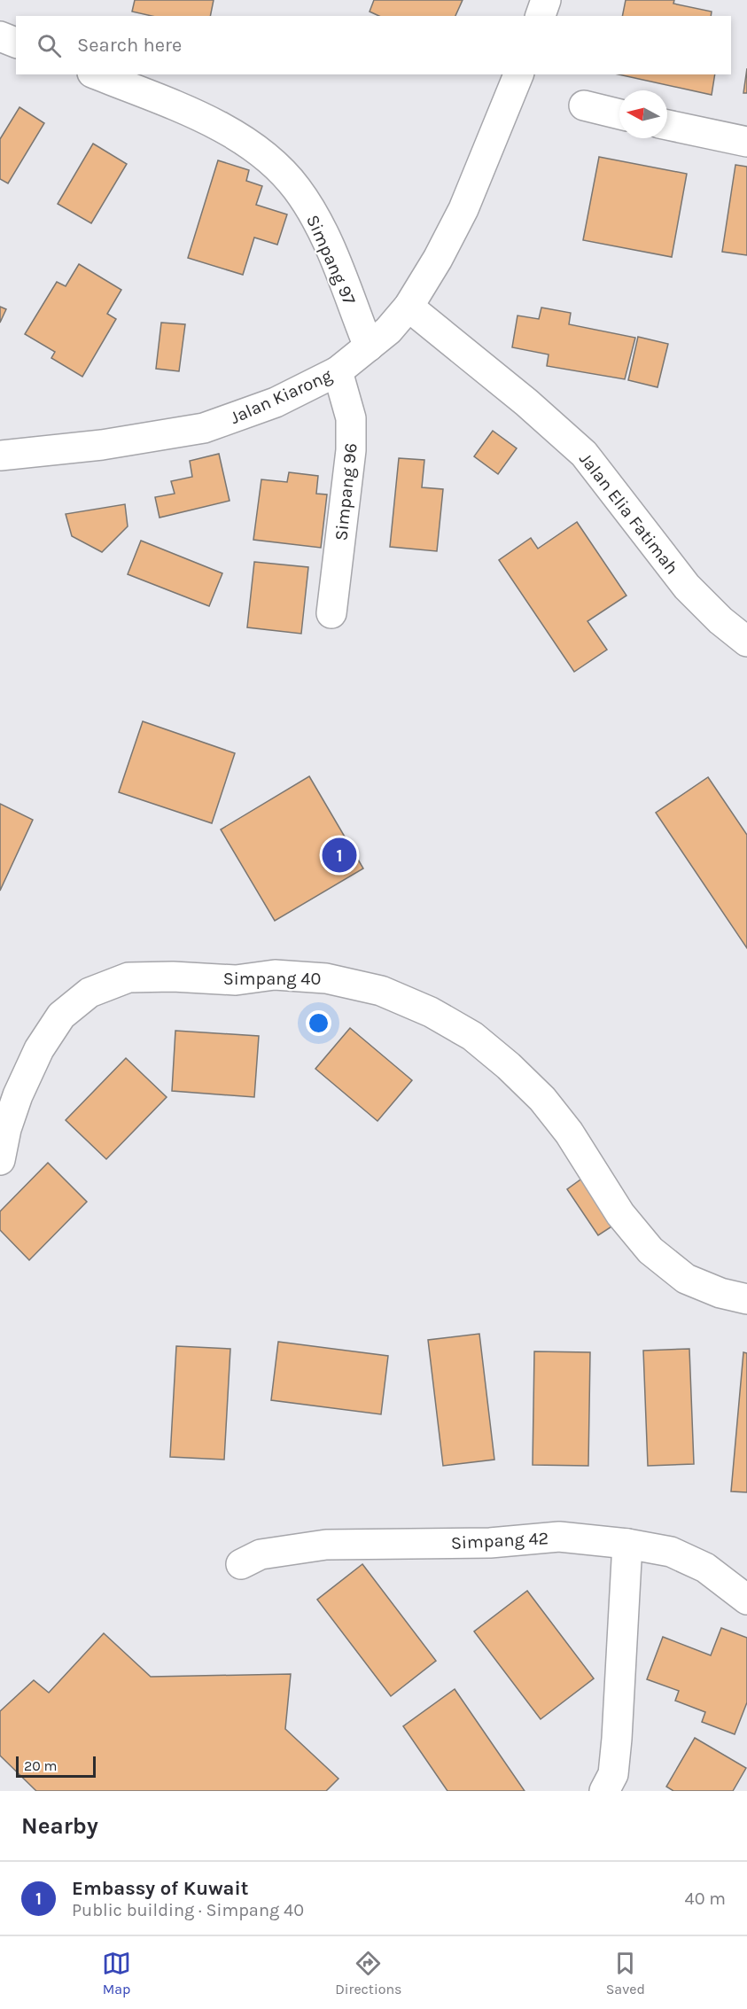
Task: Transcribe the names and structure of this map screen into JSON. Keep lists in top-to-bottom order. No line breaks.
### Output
{"streets":{"street":["Simpang 97","Jalan Kiarong","Simpang 96","Jalan Elia Fatimah","Simpang 40","Simpang 42"]},"crossings":[["Simpang 97","Jalan Kiarong"],["Jalan Kiarong","Simpang 96"],["Jalan Kiarong","Jalan Elia Fatimah"]],"scale_bar":"20 m","north":"left","page":{"search":"Search here","pins":"1","scale":"20 m","heading":"Nearby","list":[{"mark":"1","name":"Embassy of Kuwait","note":"Public building · Simpang 40","value":"40 m"}],"nav":["Map","Directions","Saved"]}}
